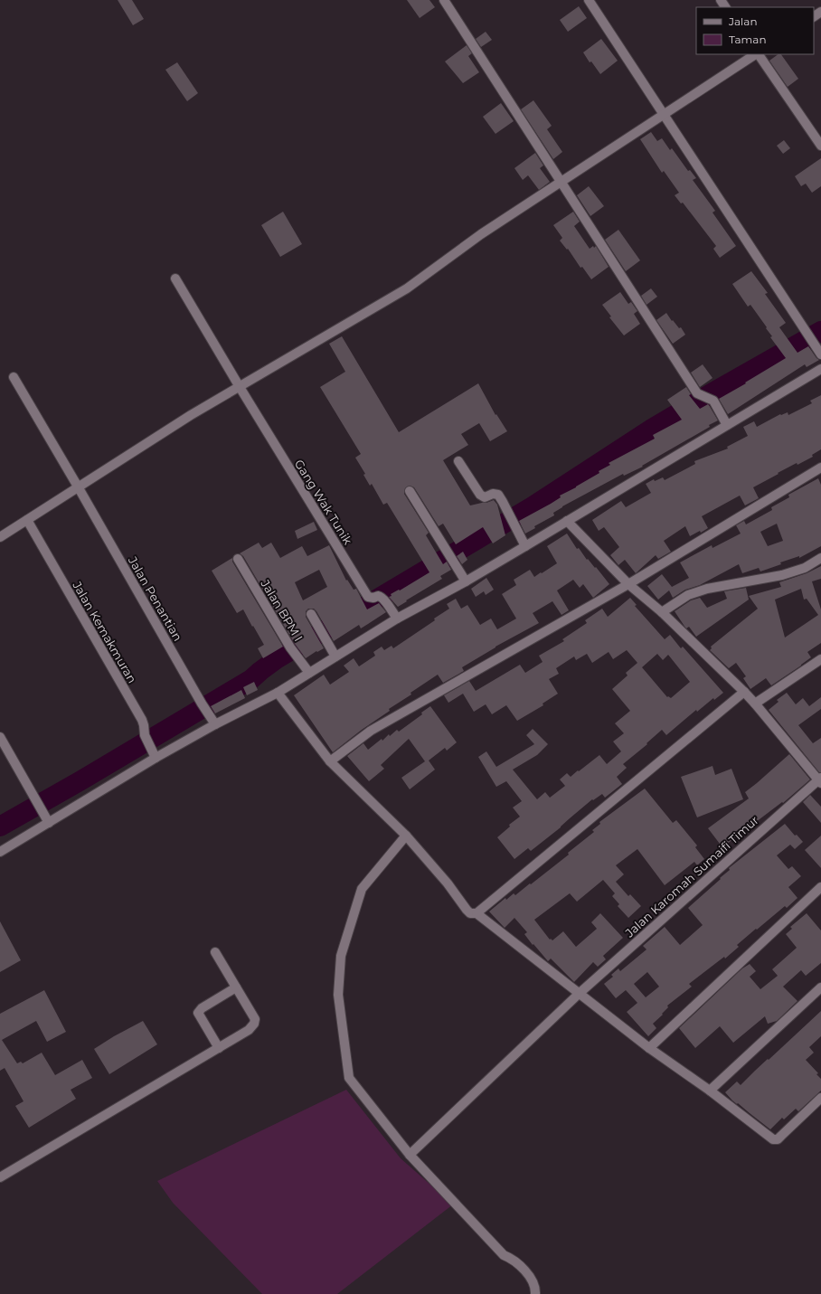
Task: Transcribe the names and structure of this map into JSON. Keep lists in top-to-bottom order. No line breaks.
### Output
{"streets":{"street":["Gang Wak Tunik","Jalan Penantian","Jalan BPM I","Jalan Kemakmuran","Jalan Karomah Sumaifi Timur"]},"legend":["Jalan","Taman"]}
